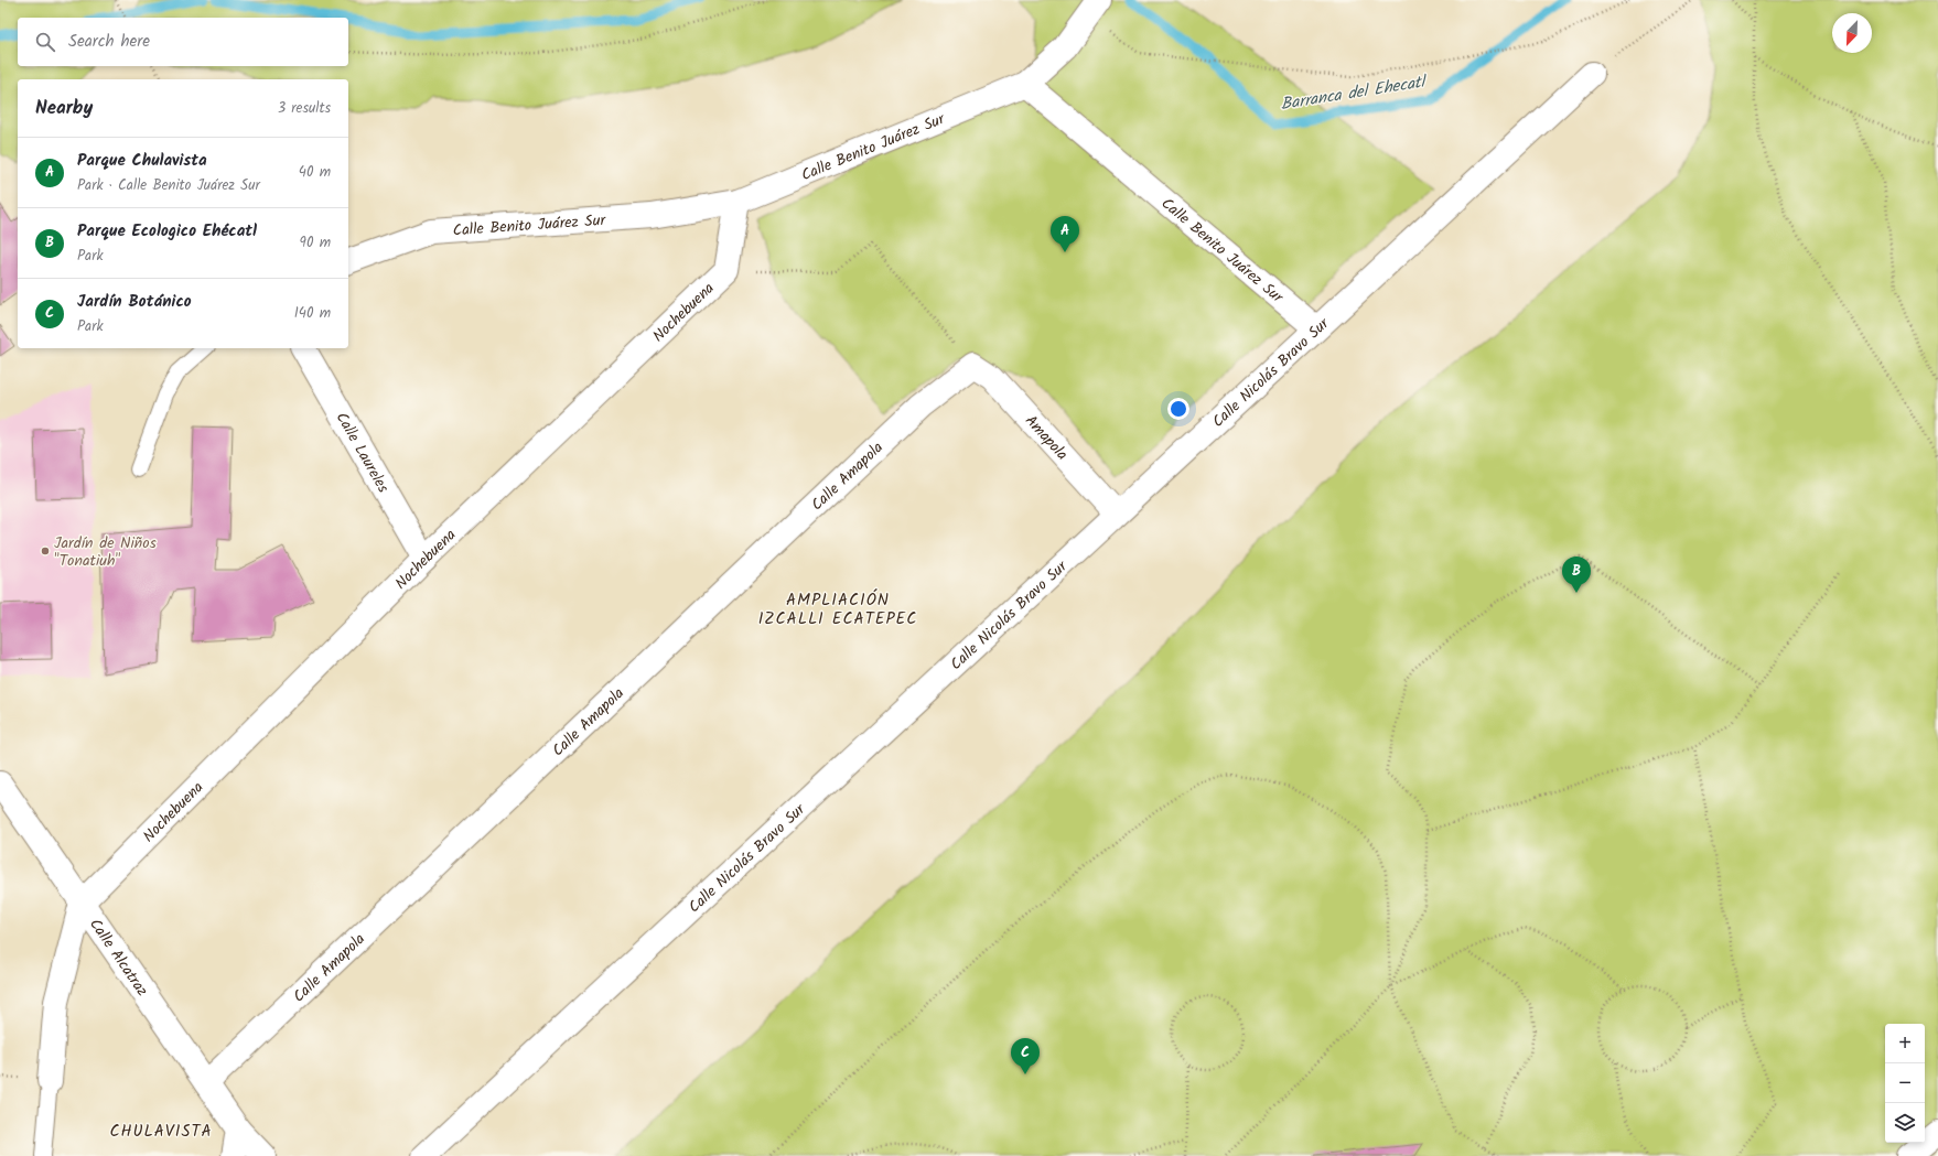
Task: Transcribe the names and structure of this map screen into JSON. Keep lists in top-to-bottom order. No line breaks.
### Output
{"streets":{"street":["Calle Benito Juárez Sur","Nochebuena","Calle Nicolás Bravo Sur","Amapola","Calle Laureles","Calle Amapola","Calle Alcatraz"]},"crossings":[["Calle Benito Juárez Sur","Nochebuena"],["Calle Benito Juárez Sur","Calle Nicolás Bravo Sur"],["Nochebuena","Calle Laureles"],["Nochebuena","Calle Alcatraz"],["Calle Nicolás Bravo Sur","Amapola"],["Amapola","Calle Amapola"],["Calle Amapola","Calle Alcatraz"]],"districts":["AMPLIACIÓN IZCALLI ECATEPEC","CHULAVISTA"],"water":["Barranca del Ehecatl"],"places":["Jardín de Niños \"Tonatiuh\""],"north":"bottom left","page":{"search":"Search here","heading":["Nearby","3 results"],"list":[{"mark":"A","name":"Parque Chulavista","note":"Park · Calle Benito Juárez Sur","value":"40 m"},{"mark":"B","name":"Parque Ecologico Ehécatl","note":"Park","value":"90 m"},{"mark":"C","name":"Jardín Botánico","note":"Park","value":"140 m"}],"pins":["A","B","C"],"map_buttons":["+","−"]}}
